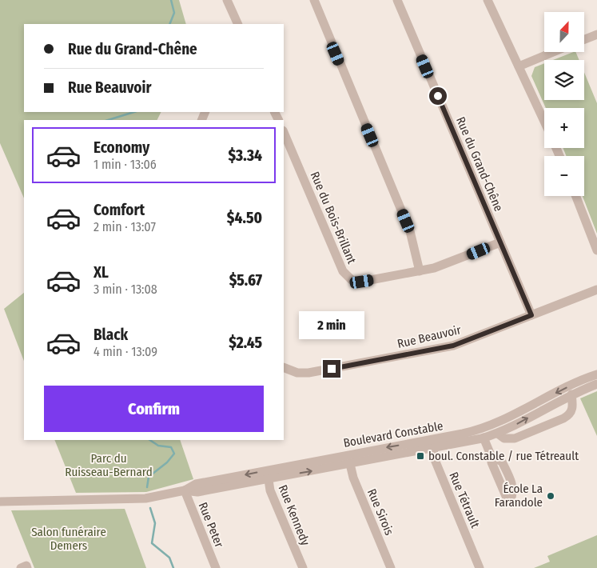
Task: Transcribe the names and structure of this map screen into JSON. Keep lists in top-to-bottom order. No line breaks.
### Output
{"streets":{"street":["Rue du Grand-Chêne","Rue du Bois-Brillant","Rue Beauvoir","Boulevard Constable","Rue Tétrault","Rue Sirois","Rue Kennedy","Rue Peter"]},"crossings":[["Rue du Grand-Chêne","Rue du Bois-Brillant"],["Rue du Grand-Chêne","Rue Beauvoir"],["Boulevard Constable","Rue Tétrault"],["Boulevard Constable","Rue Sirois"],["Boulevard Constable","Rue Kennedy"],["Boulevard Constable","Rue Peter"]],"parks":["Parc du Ruisseau-Bernard","Salon funéraire Demers"],"places":{"transit":["boul. Constable / rue Tétreault"],"other":["École La Farandole"]},"north":"top","page":{"map_buttons":["+","−"],"banner":["Rue du Grand-Chêne","Rue Beauvoir"],"list":[{"name":"Economy","note":"1 min · 13:06","value":"$3.34"},{"name":"Comfort","note":"2 min · 13:07","value":"$4.50"},{"name":"XL","note":"3 min · 13:08","value":"$5.67"},{"name":"Black","note":"4 min · 13:09","value":"$2.45"}],"bubble":"2 min","buttons":"Confirm"}}
